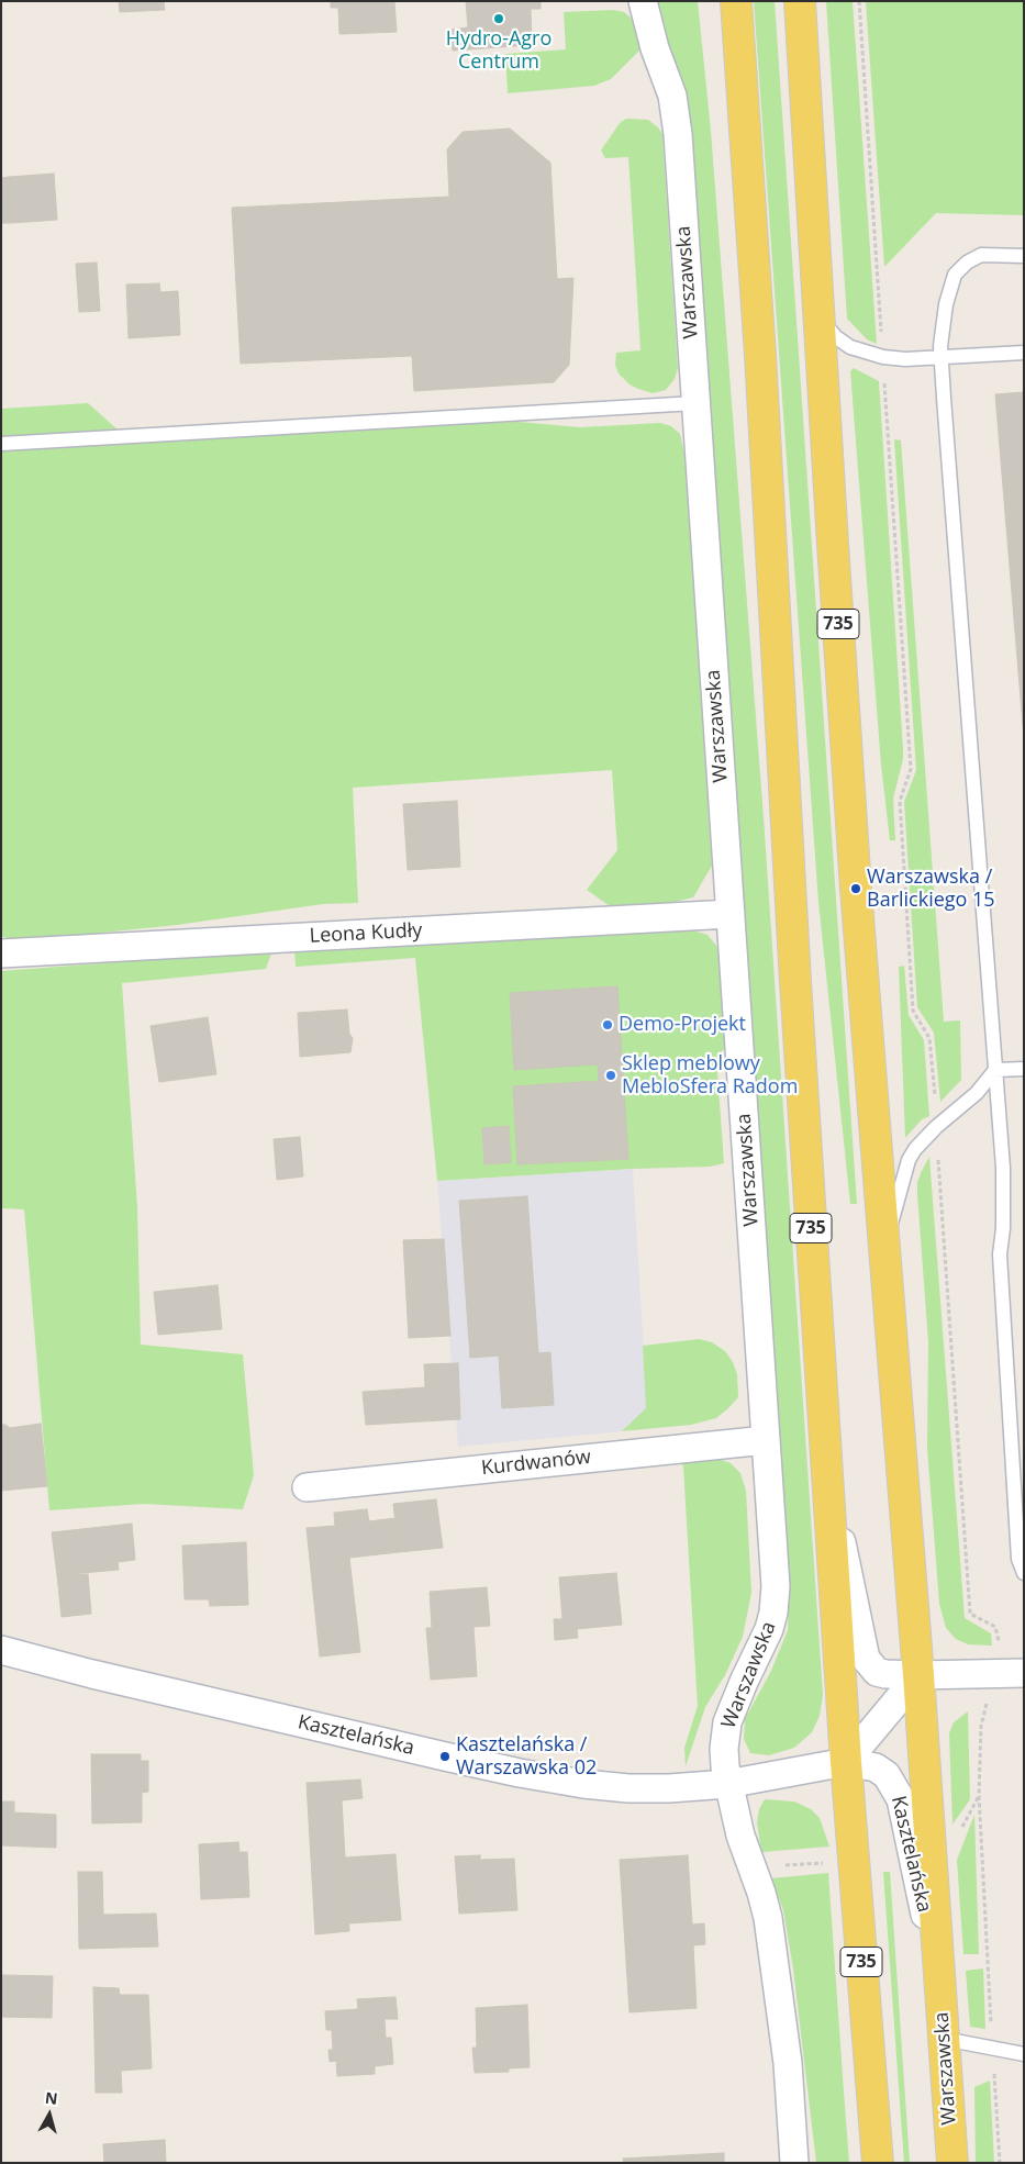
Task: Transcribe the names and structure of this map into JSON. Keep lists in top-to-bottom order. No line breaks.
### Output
{"streets":{"main road":["Warszawska","735"],"street":["Leona Kudły","Kurdwanów","Kasztelańska"]},"crossings":[["Warszawska","Leona Kudły"],["Warszawska","Kurdwanów"],["Warszawska","Kasztelańska"],["735","Kasztelańska"]],"places":["Hydro-Agro Centrum","Warszawska / Barlickiego 15","Demo-Projekt","Sklep meblowy MebloSfera Radom","Kasztelańska / Warszawska 02"],"north":"top"}
